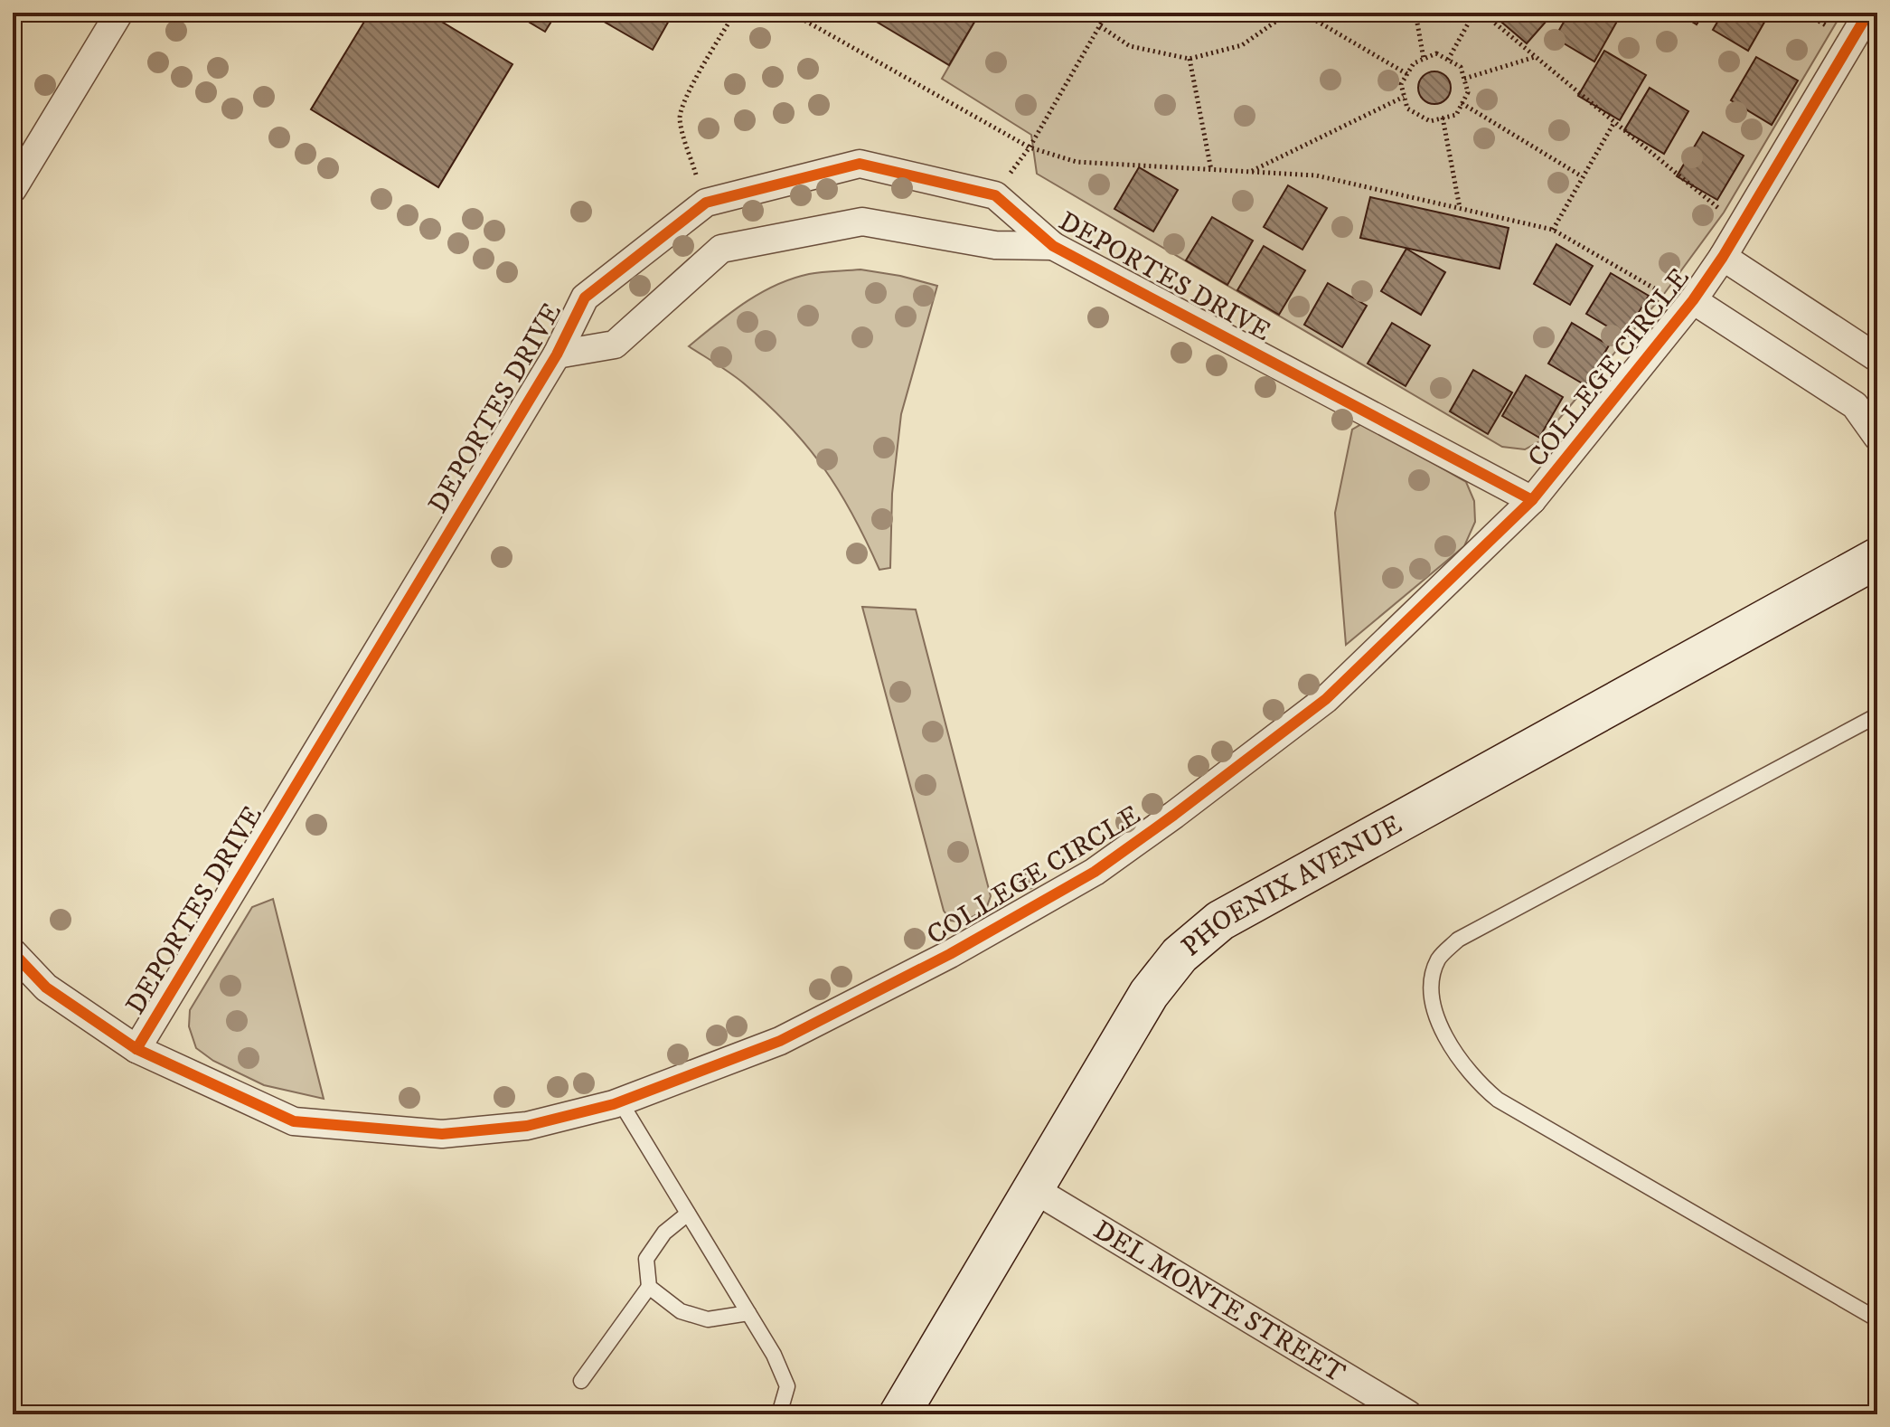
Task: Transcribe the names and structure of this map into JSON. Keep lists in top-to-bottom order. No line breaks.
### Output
{"streets":{"street":["DEPORTES DRIVE","COLLEGE CIRCLE","PHOENIX AVENUE","DEL MONTE STREET"]},"crossings":[["DEPORTES DRIVE","COLLEGE CIRCLE"],["PHOENIX AVENUE","DEL MONTE STREET"]]}
